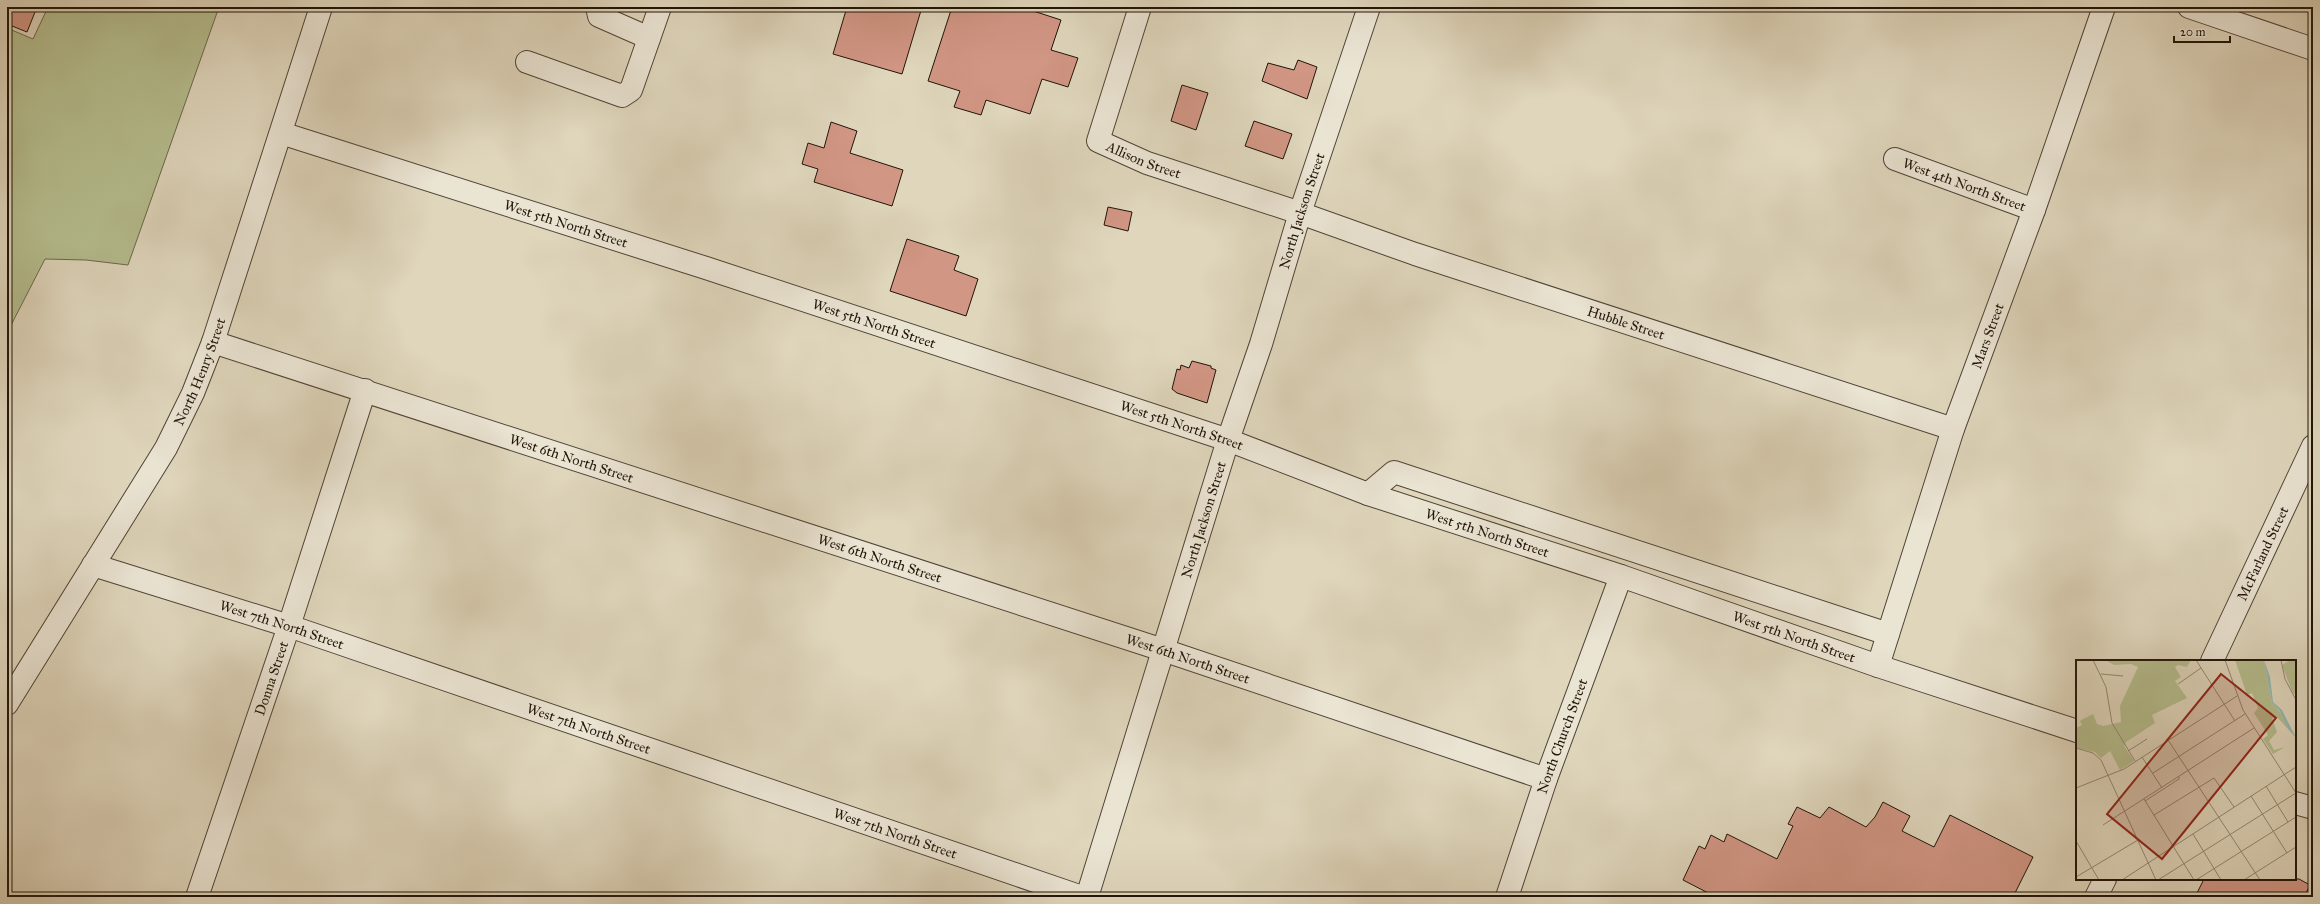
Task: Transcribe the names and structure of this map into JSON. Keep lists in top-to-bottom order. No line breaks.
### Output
{"streets":{"street":["Allison Street","West 4th North Street","North Jackson Street","West 5th North Street","Hubble Street","Mars Street","North Henry Street","West 6th North Street","McFarland Street","West 7th North Street","Donna Street","North Church Street"]},"crossings":[["Allison Street","North Jackson Street"],["Allison Street","Hubble Street"],["West 4th North Street","Mars Street"],["North Jackson Street","West 5th North Street"],["North Jackson Street","Hubble Street"],["North Jackson Street","West 6th North Street"],["West 5th North Street","Mars Street"],["West 5th North Street","North Henry Street"],["West 5th North Street","North Church Street"],["Hubble Street","Mars Street"],["North Henry Street","West 6th North Street"],["North Henry Street","West 7th North Street"],["West 6th North Street","Donna Street"],["West 6th North Street","North Church Street"],["West 7th North Street","Donna Street"]],"scale_bar":"20 m"}
